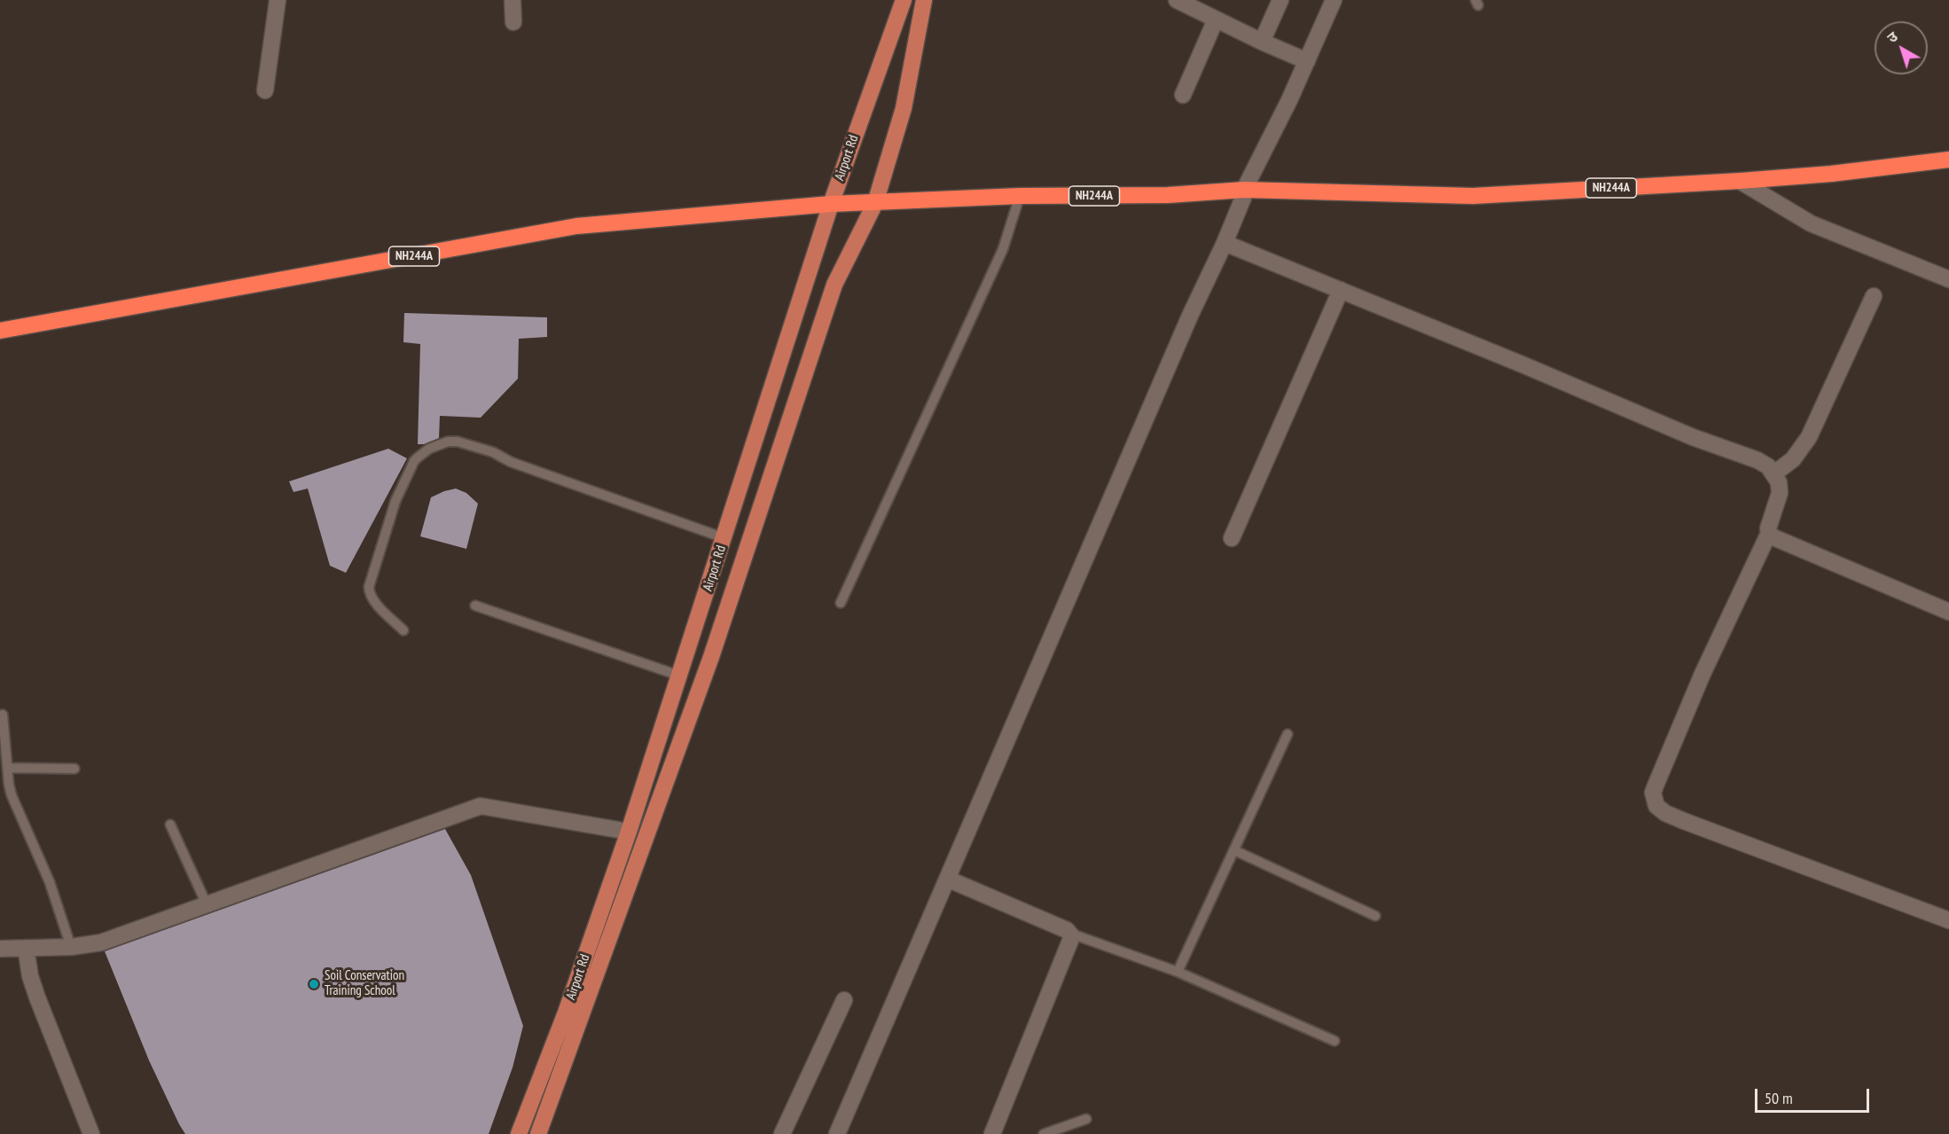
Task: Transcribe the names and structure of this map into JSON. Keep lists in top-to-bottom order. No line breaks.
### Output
{"streets":{"highway":["NH244A"],"main road":["Airport Rd"]},"crossings":[["Airport Rd","NH244A"]],"places":["Soil Conservation Training School"],"scale_bar":"50 m","north":"top left"}
